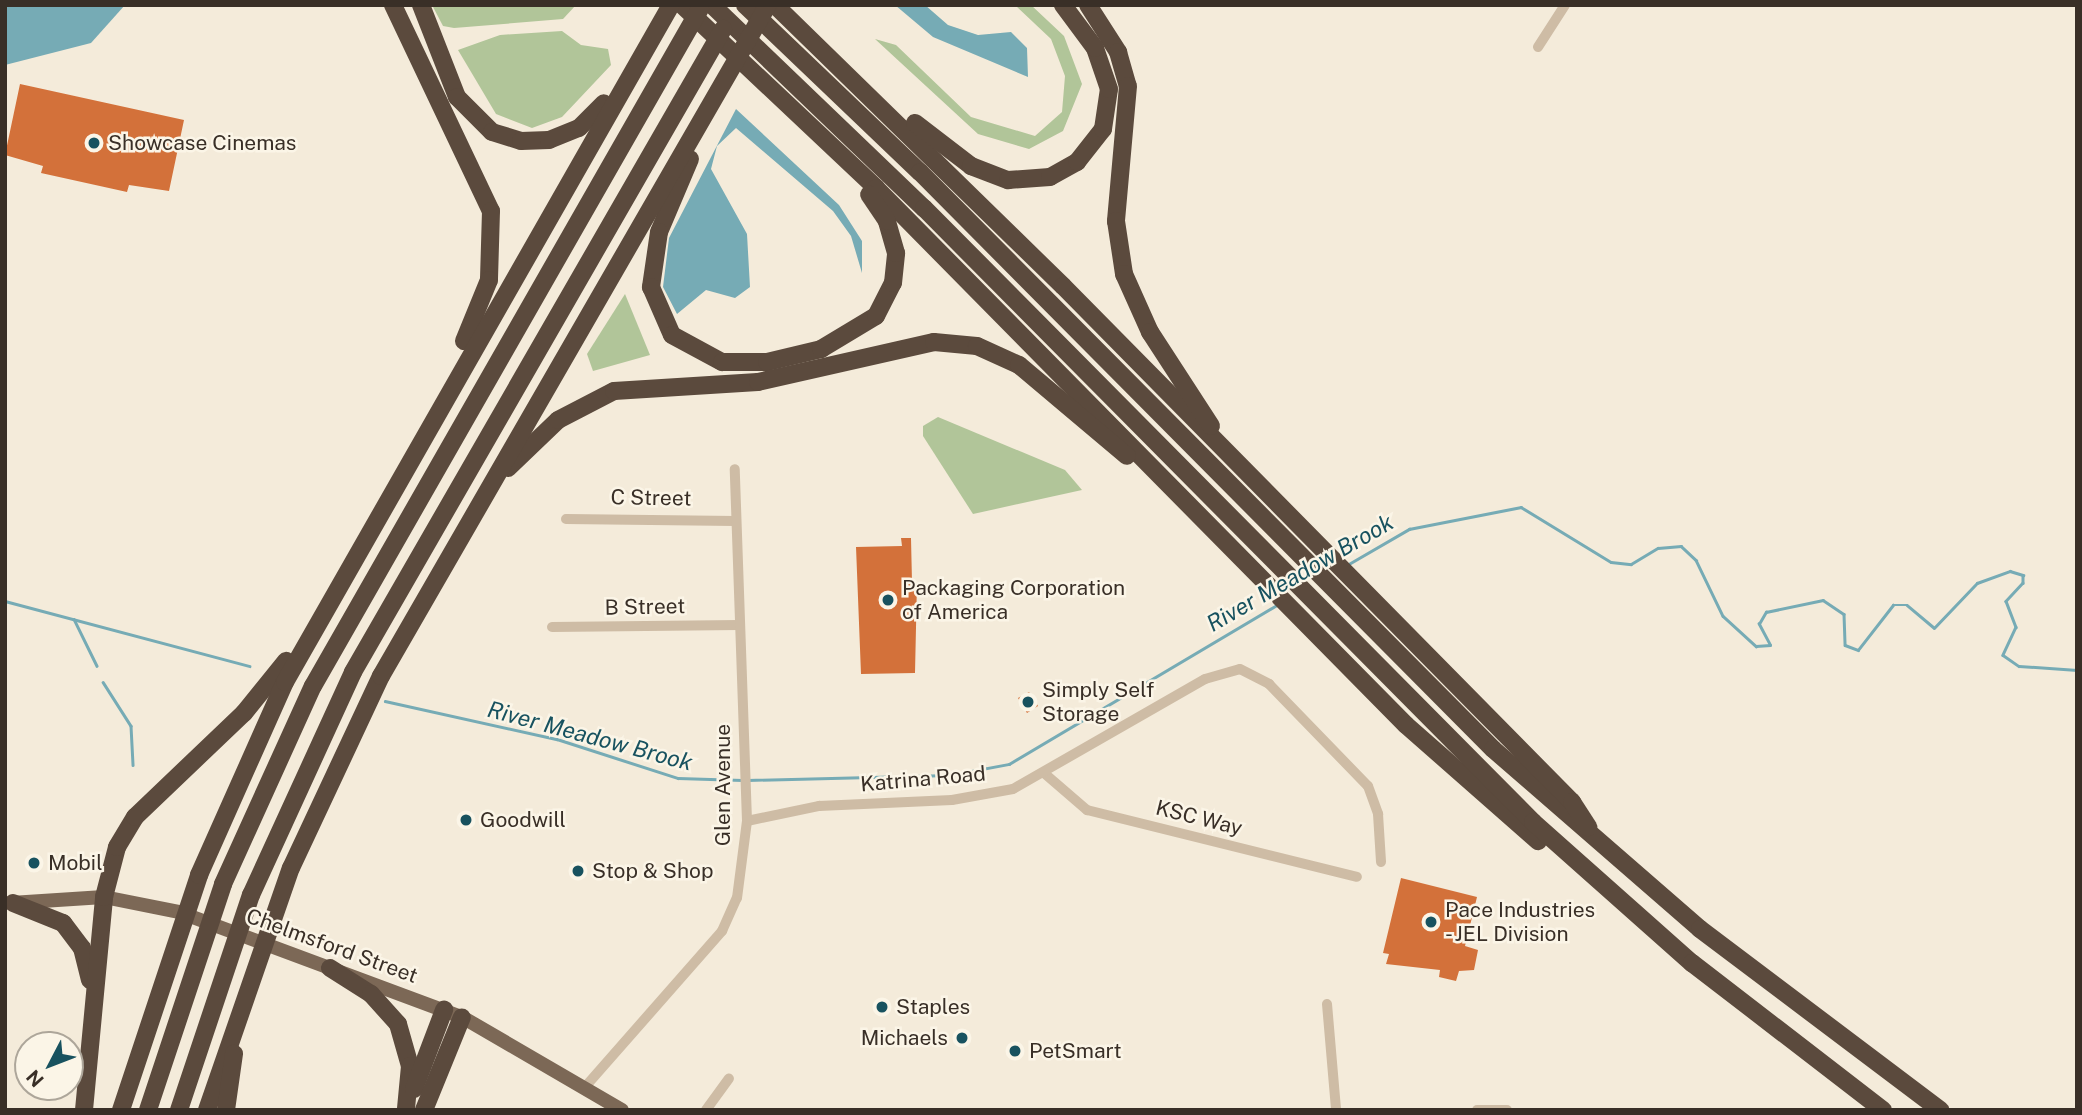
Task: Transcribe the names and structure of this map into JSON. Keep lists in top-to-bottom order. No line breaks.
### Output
{"streets":{"main road":["Chelmsford Street"],"street":["C Street","B Street","Katrina Road","Glen Avenue","KSC Way"]},"crossings":[["C Street","Glen Avenue"],["B Street","Glen Avenue"],["Katrina Road","Glen Avenue"],["Katrina Road","KSC Way"],["Glen Avenue","Chelmsford Street"]],"water":["River Meadow Brook"],"places":["Showcase Cinemas","Packaging Corporation of America","Simply Self Storage","Goodwill","Mobil","Stop & Shop","Pace Industries - JEL Division","Staples","Michaels","PetSmart"],"north":"bottom left"}
